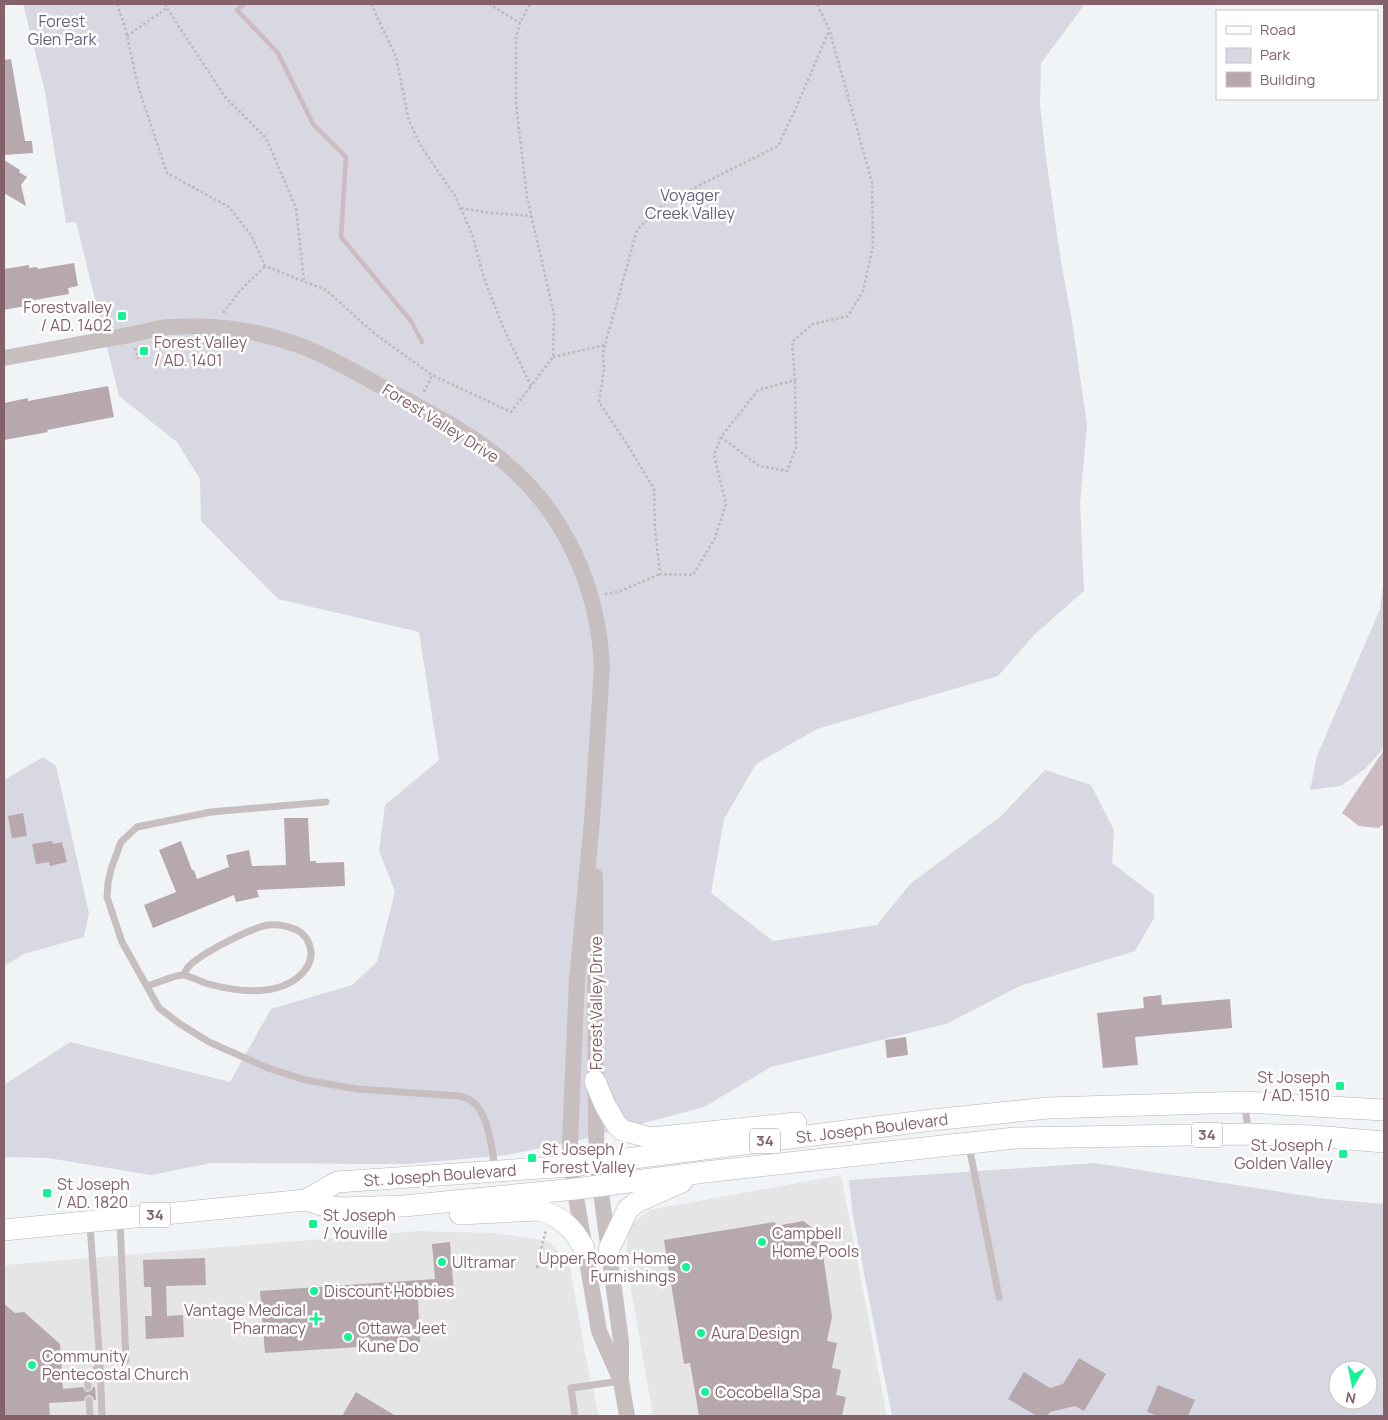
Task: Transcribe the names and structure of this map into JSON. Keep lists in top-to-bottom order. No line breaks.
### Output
{"streets":{"main road":["St. Joseph Boulevard","34"],"street":["Forest Valley Drive"]},"crossings":[["Forest Valley Drive","St. Joseph Boulevard"]],"parks":["Forest Glen Park","Voyager Creek Valley"],"places":{"transit":["Forestvalley / AD. 1402","Forest Valley / AD. 1401","St Joseph / AD. 1510","St Joseph / Golden Valley","St Joseph / Forest Valley","St Joseph / AD. 1820","St Joseph / Youville"],"other":["Campbell Home Pools","Ultramar","Upper Room Home Furnishings","Discount Hobbies","Aura Design","Ottawa Jeet Kune Do","Community Pentecostal Church","Cocobella Spa"],"health":["Vantage Medical Pharmacy"]},"legend":["Road","Park","Building"],"north":"bottom"}
